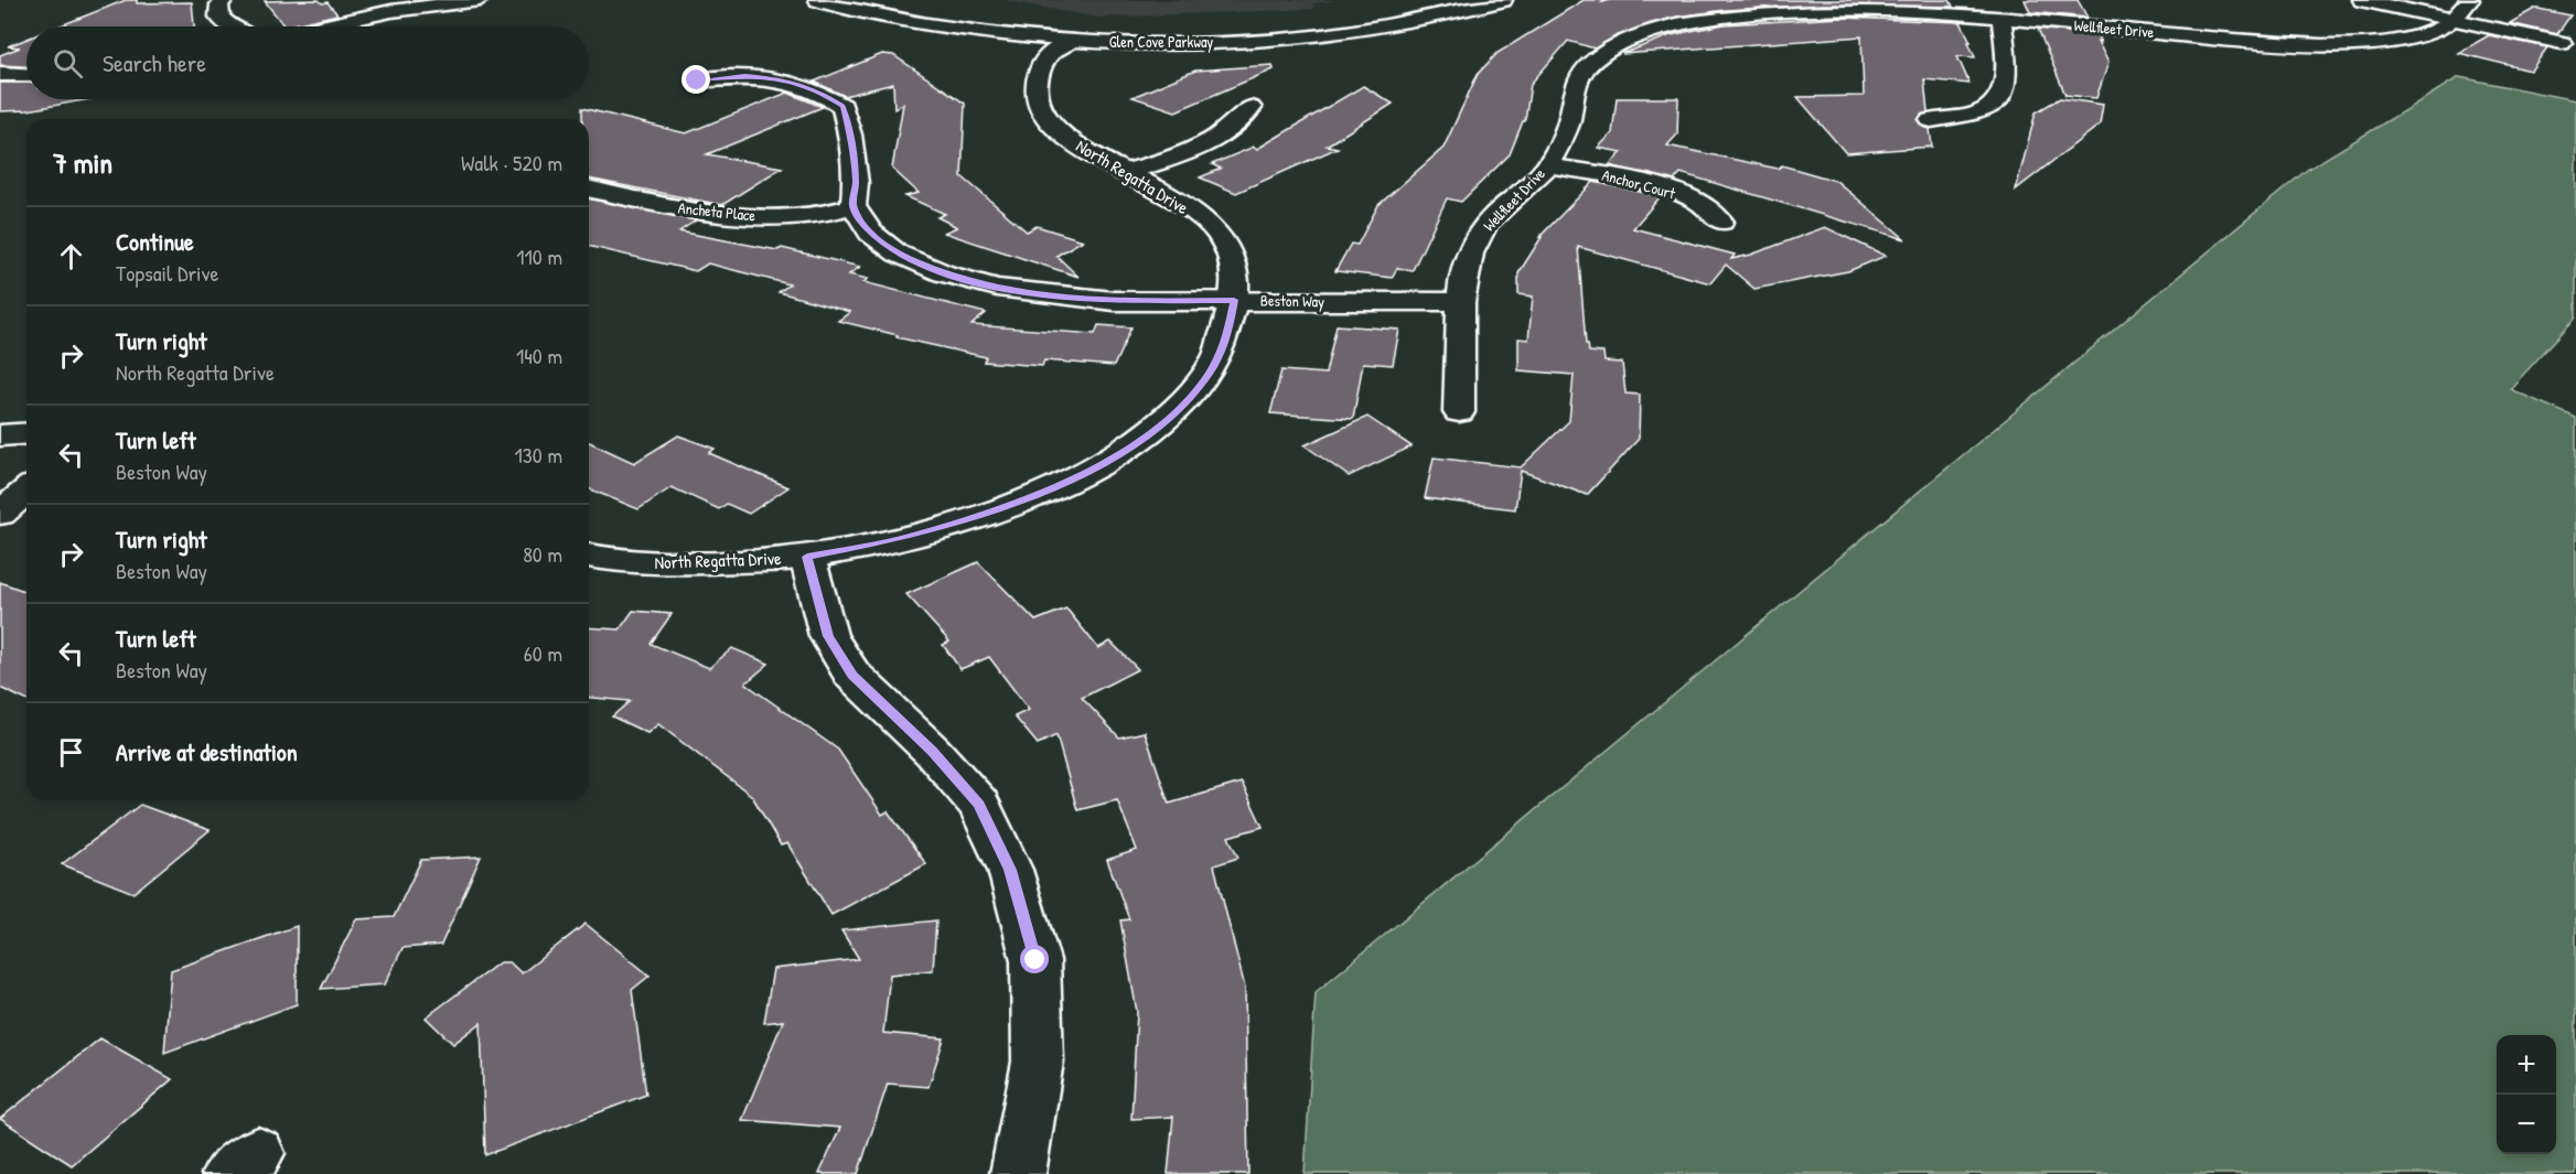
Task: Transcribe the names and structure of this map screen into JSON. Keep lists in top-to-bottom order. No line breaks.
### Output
{"streets":{"street":["Wellfleet Drive","Glen Cove Parkway","North Regatta Drive","Anchor Court","Ancheta Place","Beston Way"]},"crossings":[["Wellfleet Drive","Anchor Court"],["Wellfleet Drive","Beston Way"],["Glen Cove Parkway","North Regatta Drive"],["North Regatta Drive","Beston Way"],["Ancheta Place","Beston Way"]],"page":{"search":"Search here","heading":["7 min","Walk · 520 m"],"list":[["Continue","Topsail Drive","110 m"],["Turn right","North Regatta Drive","140 m"],["Turn left","Beston Way","130 m"],["Turn right","Beston Way","80 m"],["Turn left","Beston Way","60 m"],"Arrive at destination"],"map_buttons":["+","−"]}}
